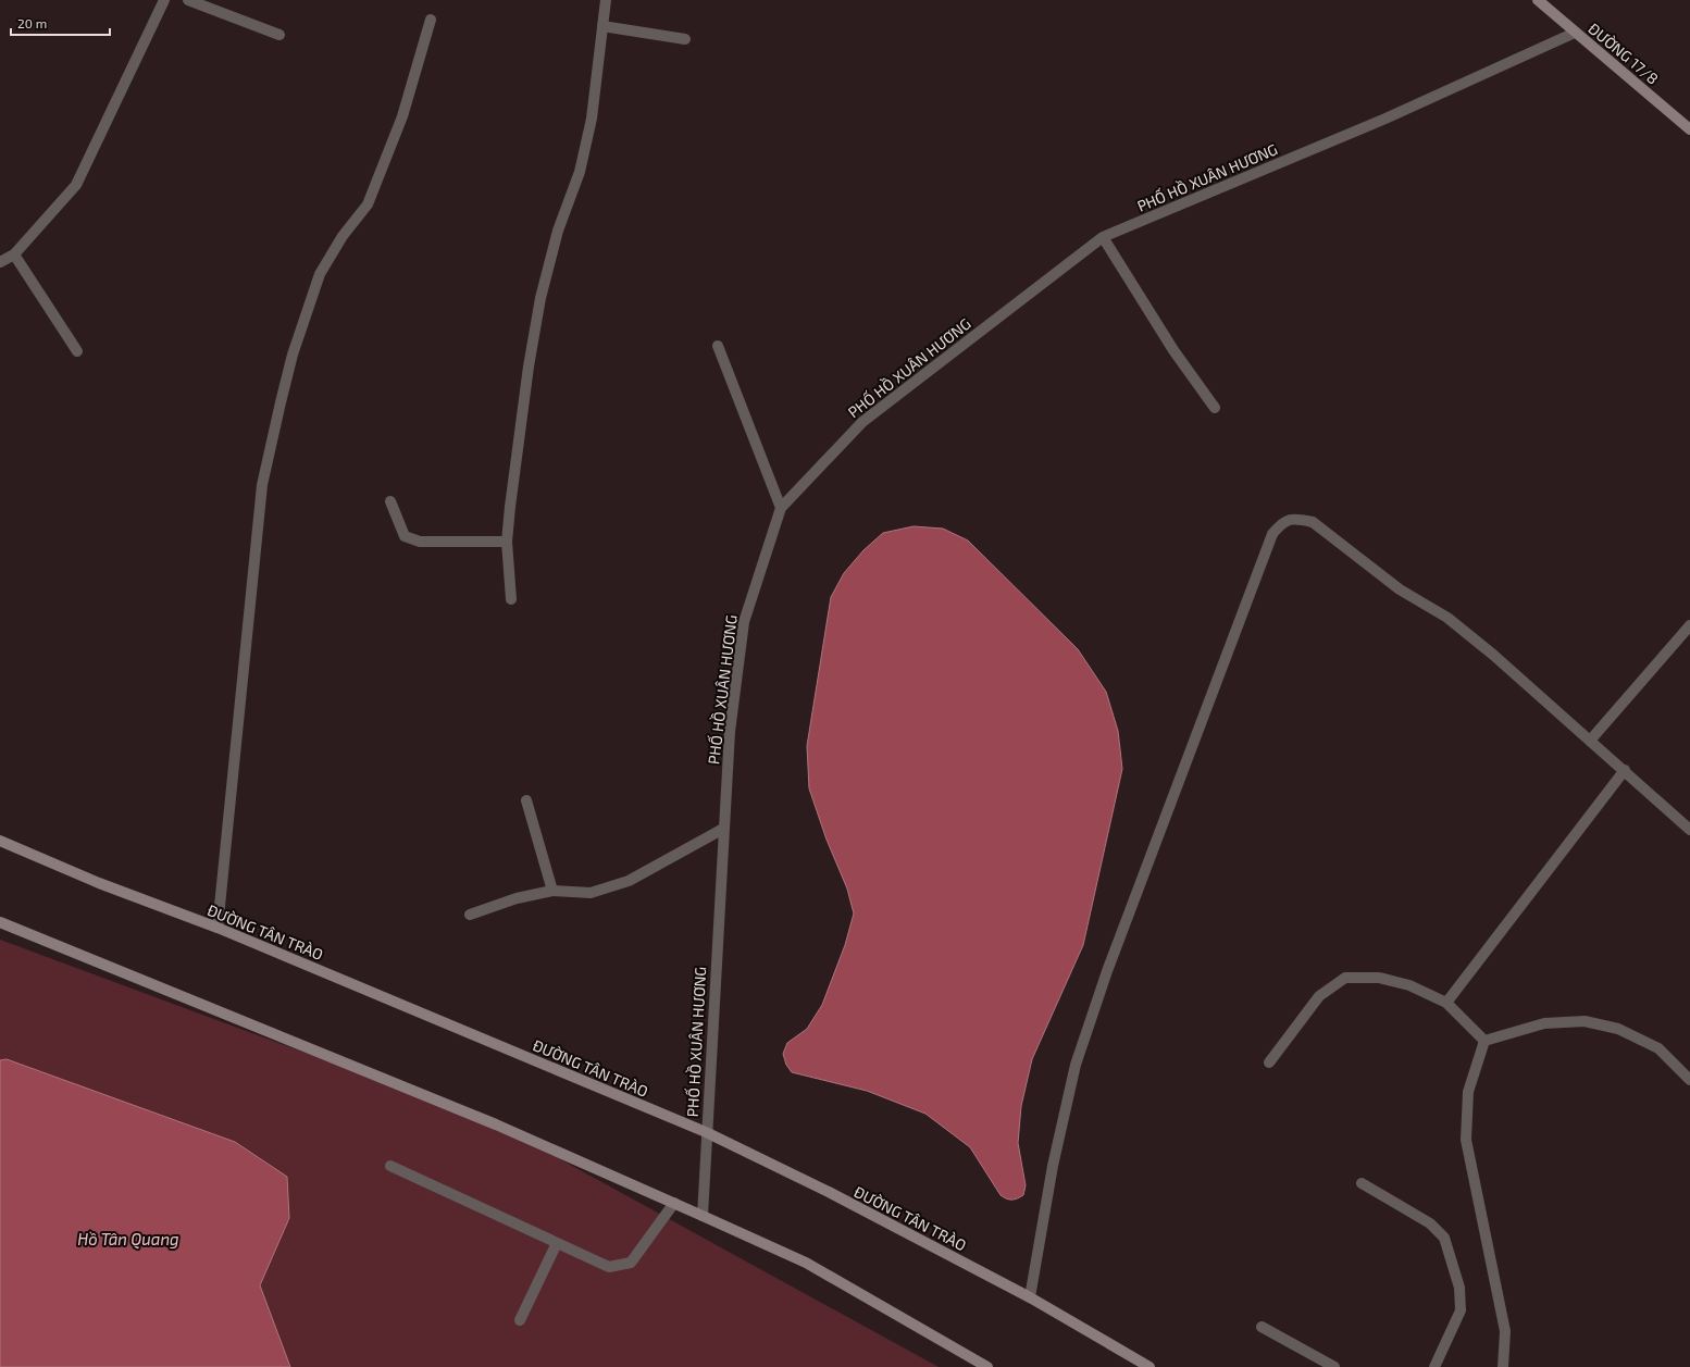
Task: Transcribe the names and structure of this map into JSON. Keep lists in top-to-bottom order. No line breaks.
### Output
{"streets":{"main road":["ĐƯỜNG 17/8","ĐƯỜNG TÂN TRÀO"],"street":["PHỐ HỒ XUÂN HƯƠNG"]},"crossings":[["ĐƯỜNG 17/8","PHỐ HỒ XUÂN HƯƠNG"],["PHỐ HỒ XUÂN HƯƠNG","ĐƯỜNG TÂN TRÀO"]],"water":["Hồ Tân Quang"],"scale_bar":"20 m"}
